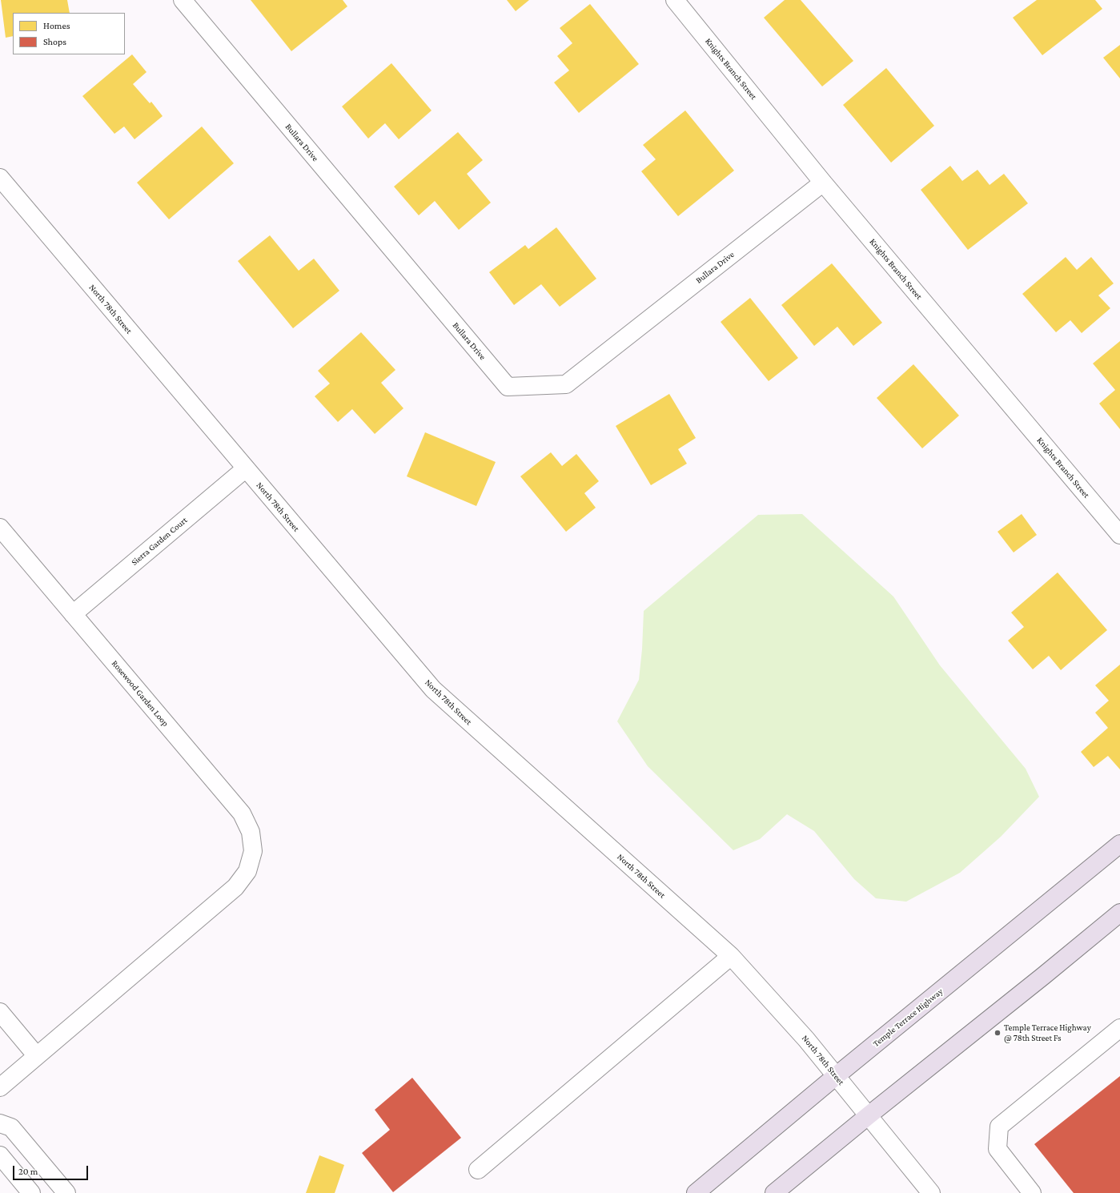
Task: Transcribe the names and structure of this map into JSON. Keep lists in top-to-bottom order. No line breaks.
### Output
{"streets":{"main road":["Temple Terrace Highway"],"street":["Knights Branch Street","Bullara Drive","North 78th Street","Sierra Garden Court","Rosewood Garden Loop"]},"crossings":[["Knights Branch Street","Bullara Drive"],["North 78th Street","Sierra Garden Court"],["North 78th Street","Temple Terrace Highway"],["Sierra Garden Court","Rosewood Garden Loop"]],"places":["Temple Terrace Highway @ 78th Street Fs"],"legend":["Homes","Shops"],"scale_bar":"20 m"}
